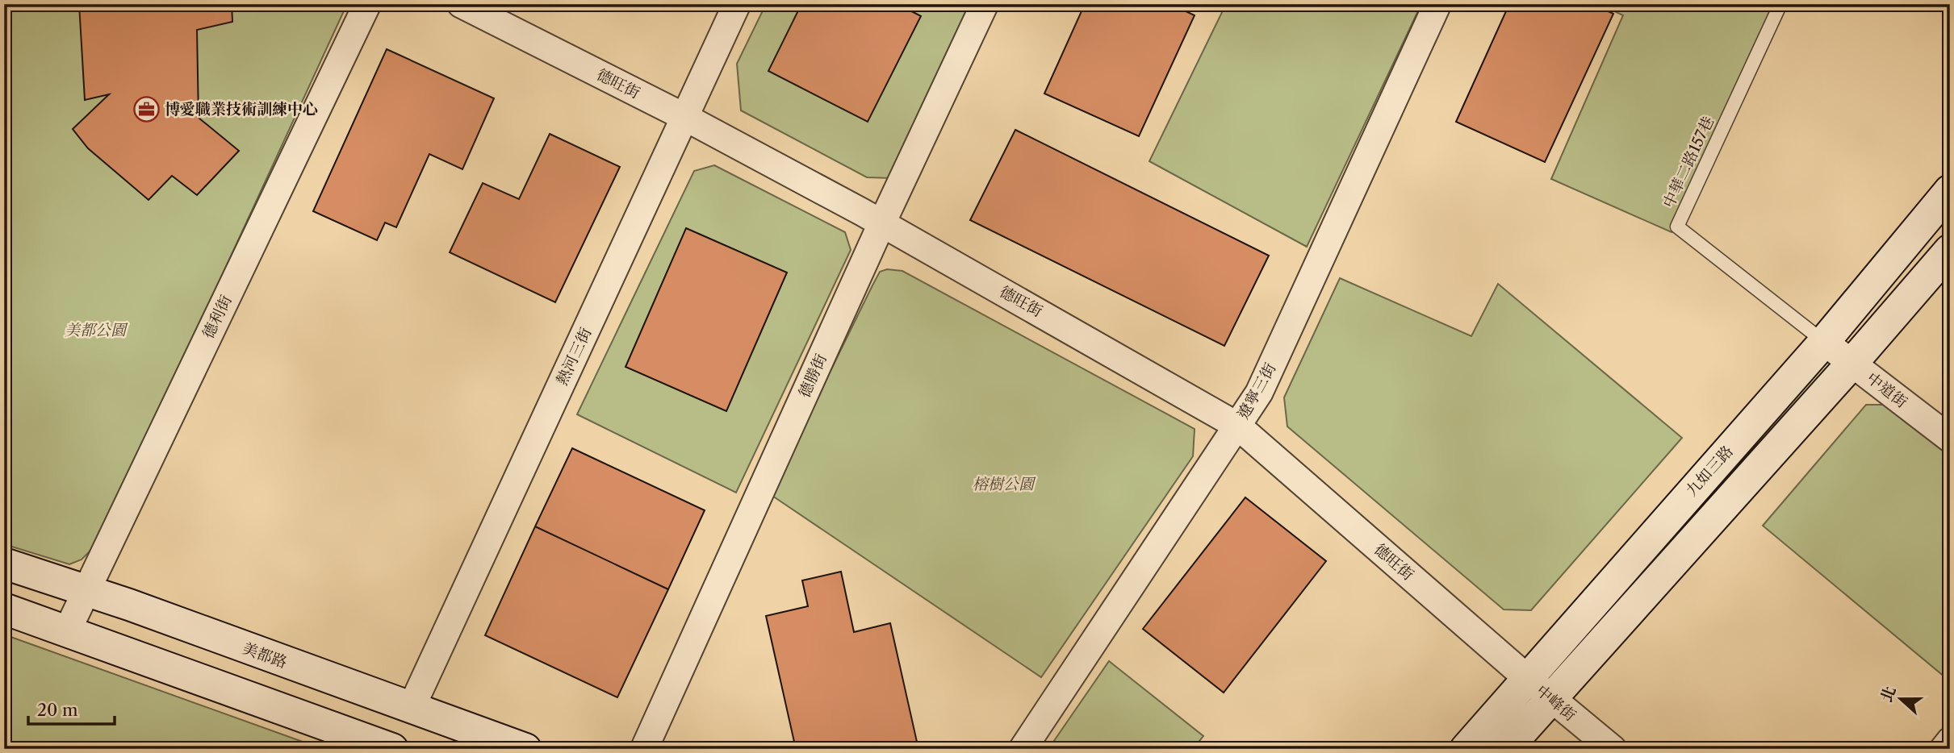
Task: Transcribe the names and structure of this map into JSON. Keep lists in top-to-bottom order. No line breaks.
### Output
{"streets":{"street":["德旺街","德利街","熱河三街","德勝街","中道街","遼寧三街","九如三路","美都路","中峰街"],"lane":["中華二路157巷"]},"crossings":[["德旺街","熱河三街"],["德旺街","德勝街"],["德旺街","遼寧三街"],["德旺街","九如三路"],["德旺街","中峰街"],["中華二路157巷","中道街"],["中華二路157巷","九如三路"],["德利街","美都路"],["熱河三街","美都路"],["中道街","九如三路"],["九如三路","中峰街"]],"parks":["美都公園","榕樹公園"],"places":{"office":["博愛職業技術訓練中心"]},"scale_bar":"20 m","north":"left"}
